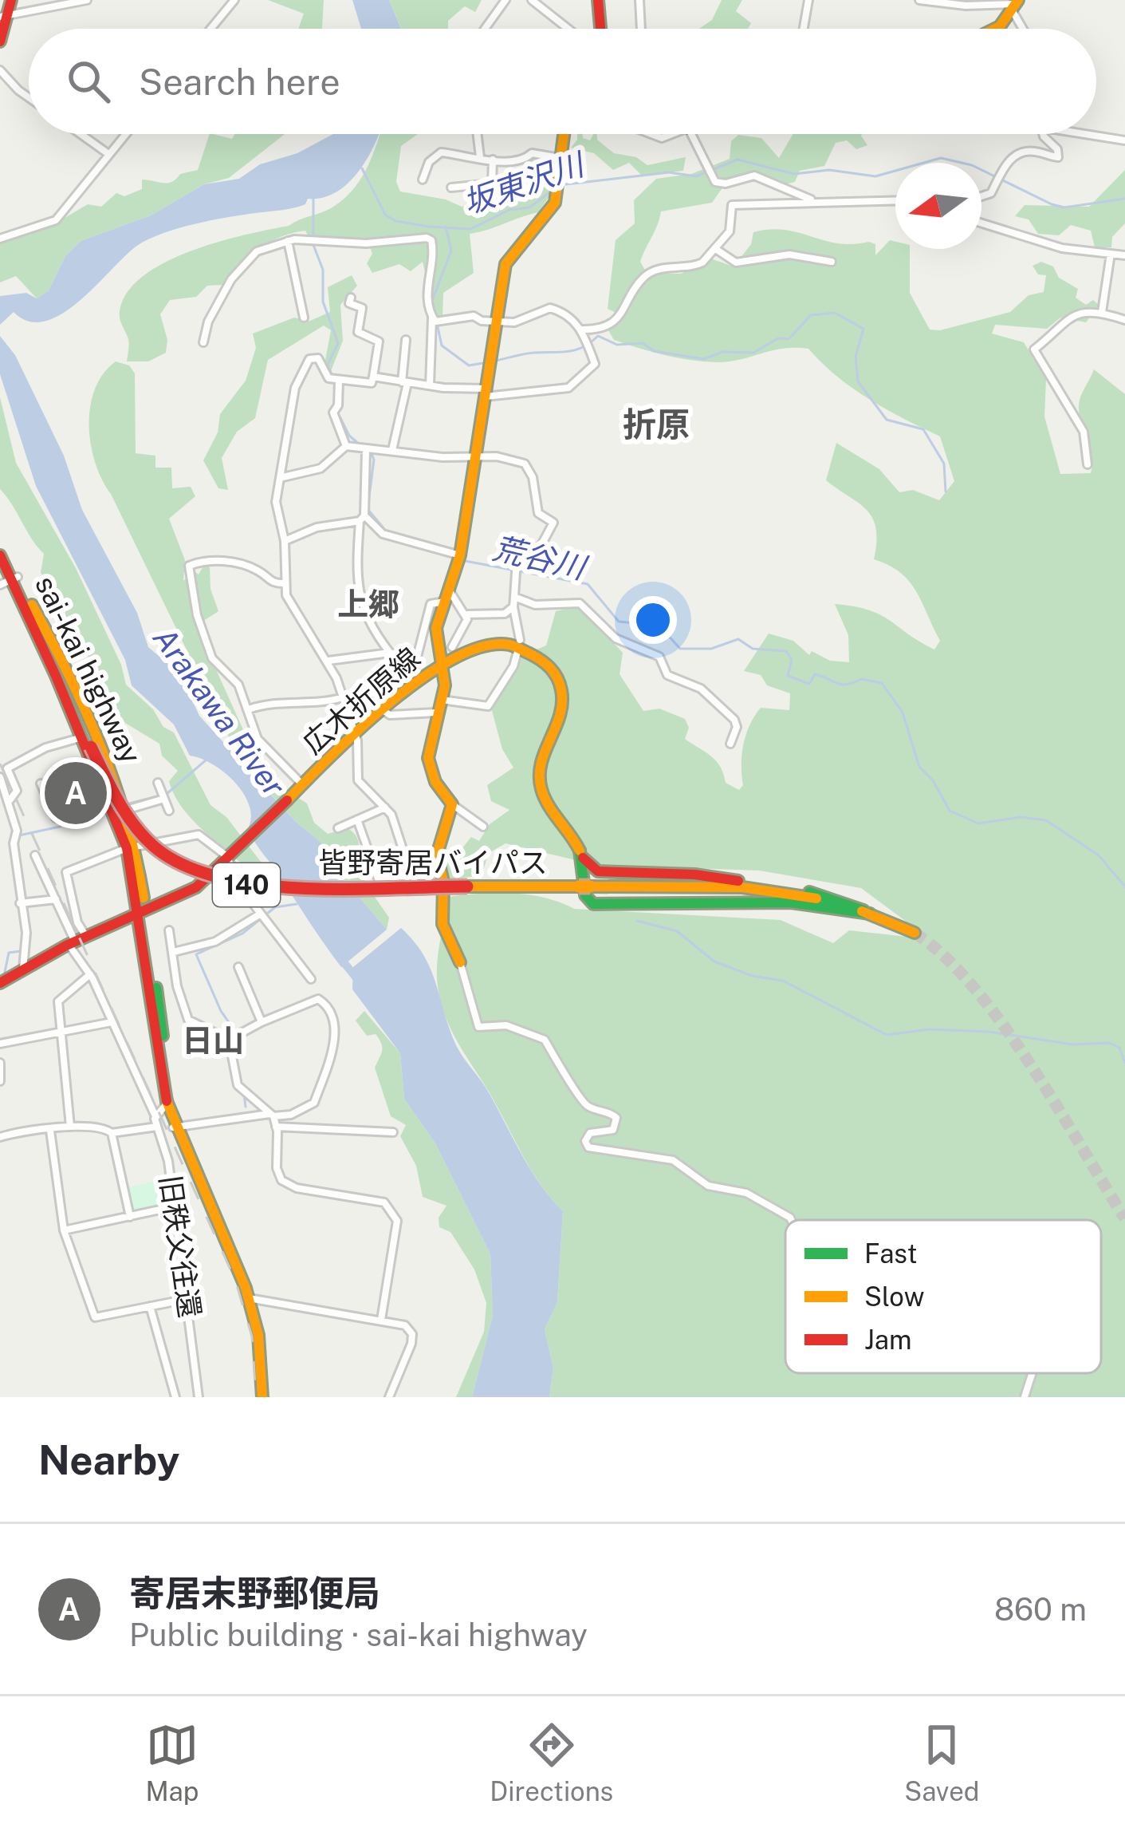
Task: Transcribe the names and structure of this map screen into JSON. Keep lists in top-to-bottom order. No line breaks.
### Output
{"streets":{"main road":["sai-kai highway","広木折原線","皆野寄居バイパス","140"],"street":["旧秩父往還"]},"crossings":[["sai-kai highway","広木折原線"],["sai-kai highway","皆野寄居バイパス"],["広木折原線","旧秩父往還"]],"districts":["折原","上郷","日山"],"water":["坂東沢川","荒谷川","Arakawa River"],"legend":["Fast","Slow","Jam"],"north":"left","page":{"search":"Search here","pins":"A","heading":"Nearby","list":[{"mark":"A","name":"寄居末野郵便局","note":"Public building · sai-kai highway","value":"860 m"}],"nav":["Map","Directions","Saved"]}}
